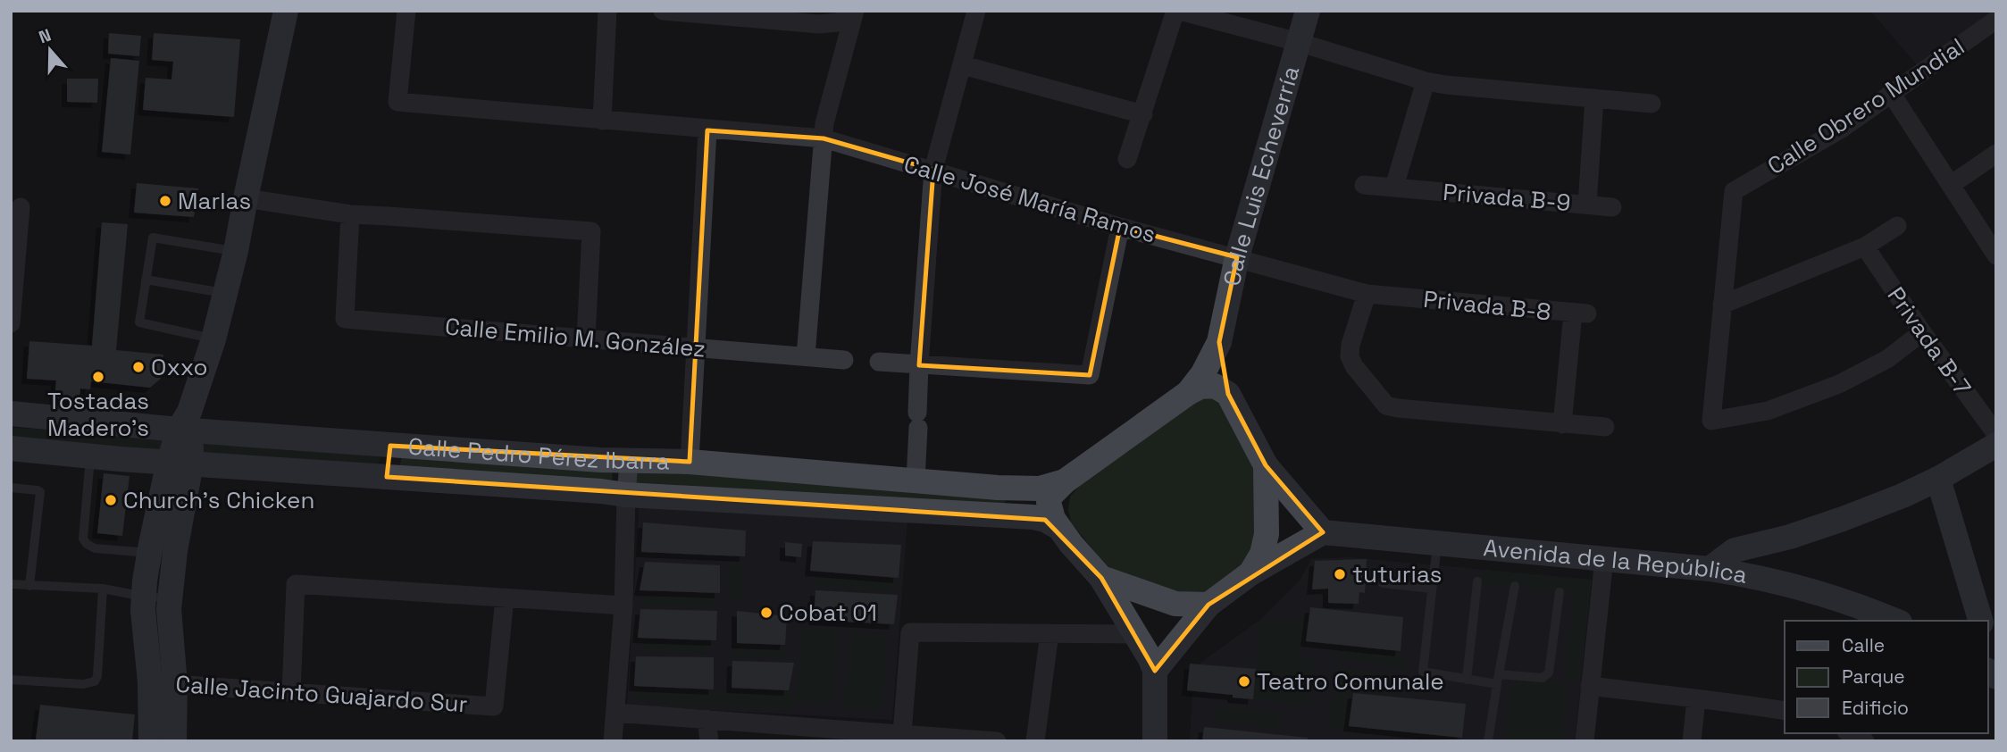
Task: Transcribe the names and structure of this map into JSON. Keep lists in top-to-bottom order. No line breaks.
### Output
{"streets":{"main road":["Calle Luis Echeverría","Calle Pedro Pérez Ibarra","Avenida de la República"],"street":["Calle Obrero Mundial","Privada B-9","Calle José María Ramos","Privada B-8","Calle Emilio M. González","Privada B-7","Calle Jacinto Guajardo Sur"]},"crossings":[["Calle Luis Echeverría","Calle José María Ramos"],["Calle Luis Echeverría","Privada B-8"],["Calle Luis Echeverría","Calle Pedro Pérez Ibarra"],["Calle José María Ramos","Privada B-8"]],"places":["Marlas","Oxxo","Tostadas Madero's","Church's Chicken","tuturias","Cobat 01","Teatro Comunale"],"legend":["Calle","Parque","Edificio"],"north":"top"}
